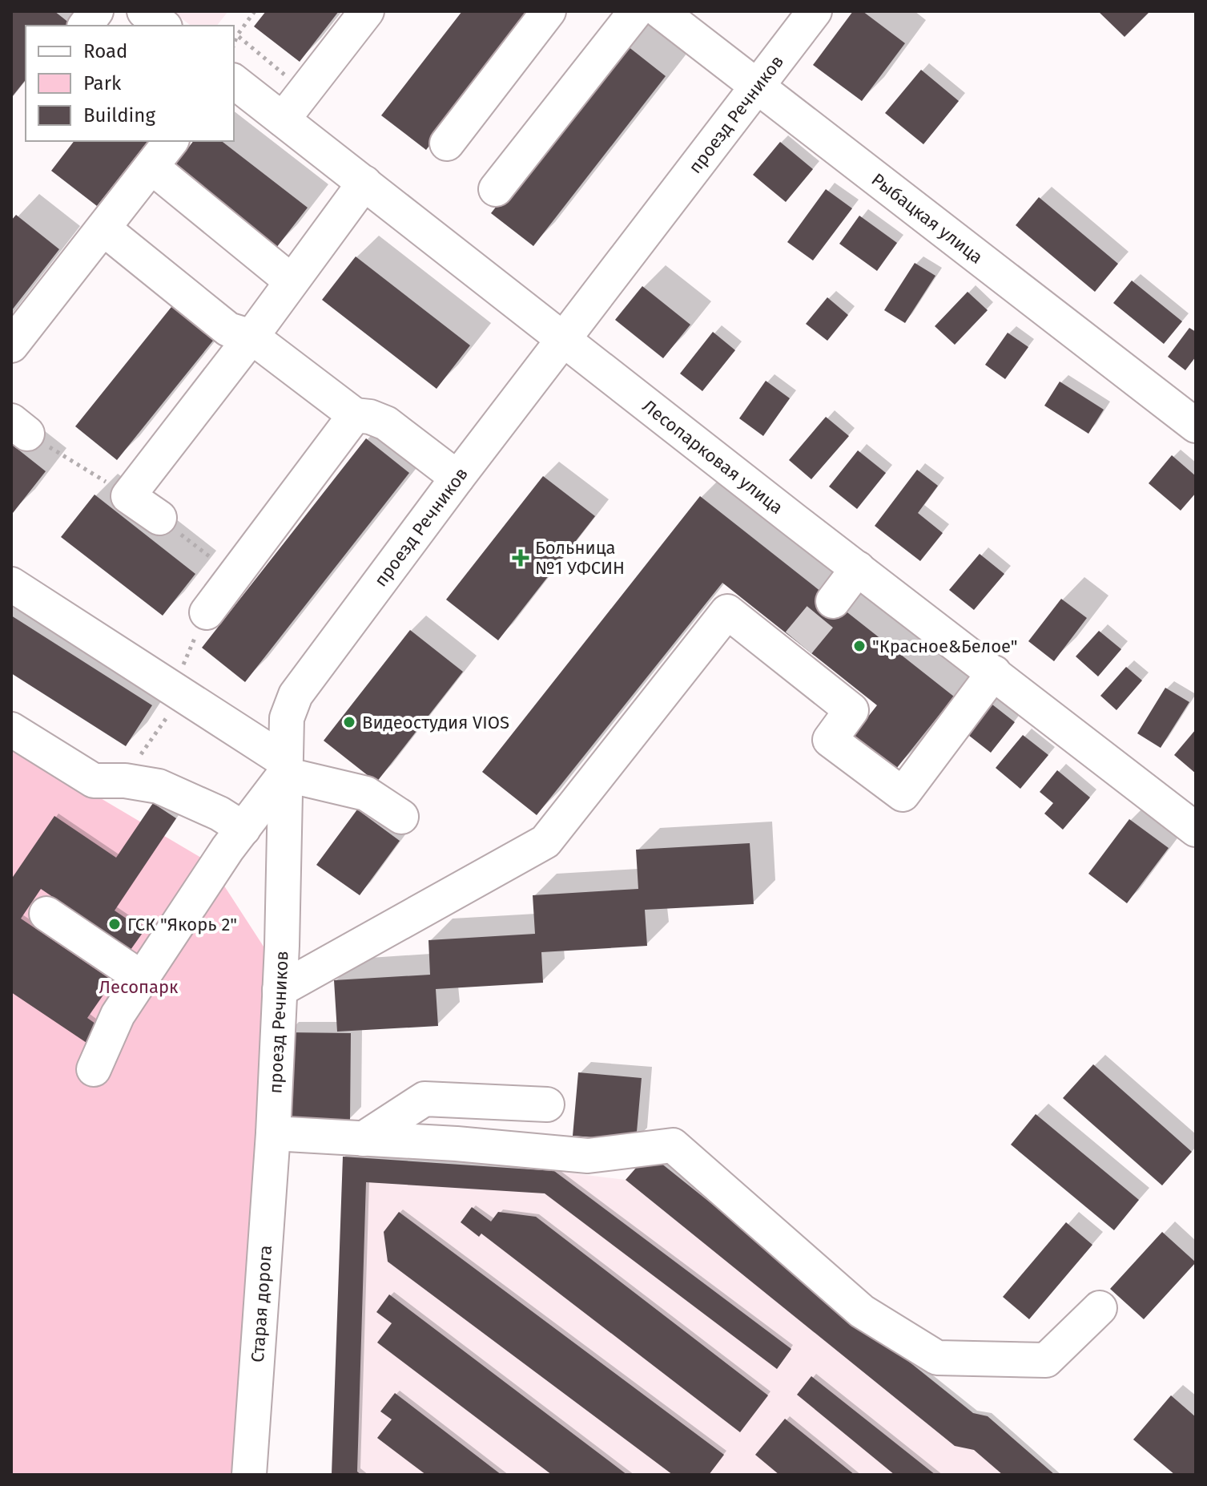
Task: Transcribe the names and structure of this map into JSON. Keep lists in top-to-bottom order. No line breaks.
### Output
{"streets":{"street":["проезд Речников","Рыбацкая улица","Лесопарковая улица","Старая дорога"]},"crossings":[["проезд Речников","Рыбацкая улица"],["проезд Речников","Лесопарковая улица"],["проезд Речников","Старая дорога"]],"parks":["Лесопарк"],"places":{"health":["Больница №1 УФСИН"],"other":["\"Красное&Белое\"","Видеостудия VIOS","ГСК \"Якорь 2\""]},"legend":["Road","Park","Building"]}
